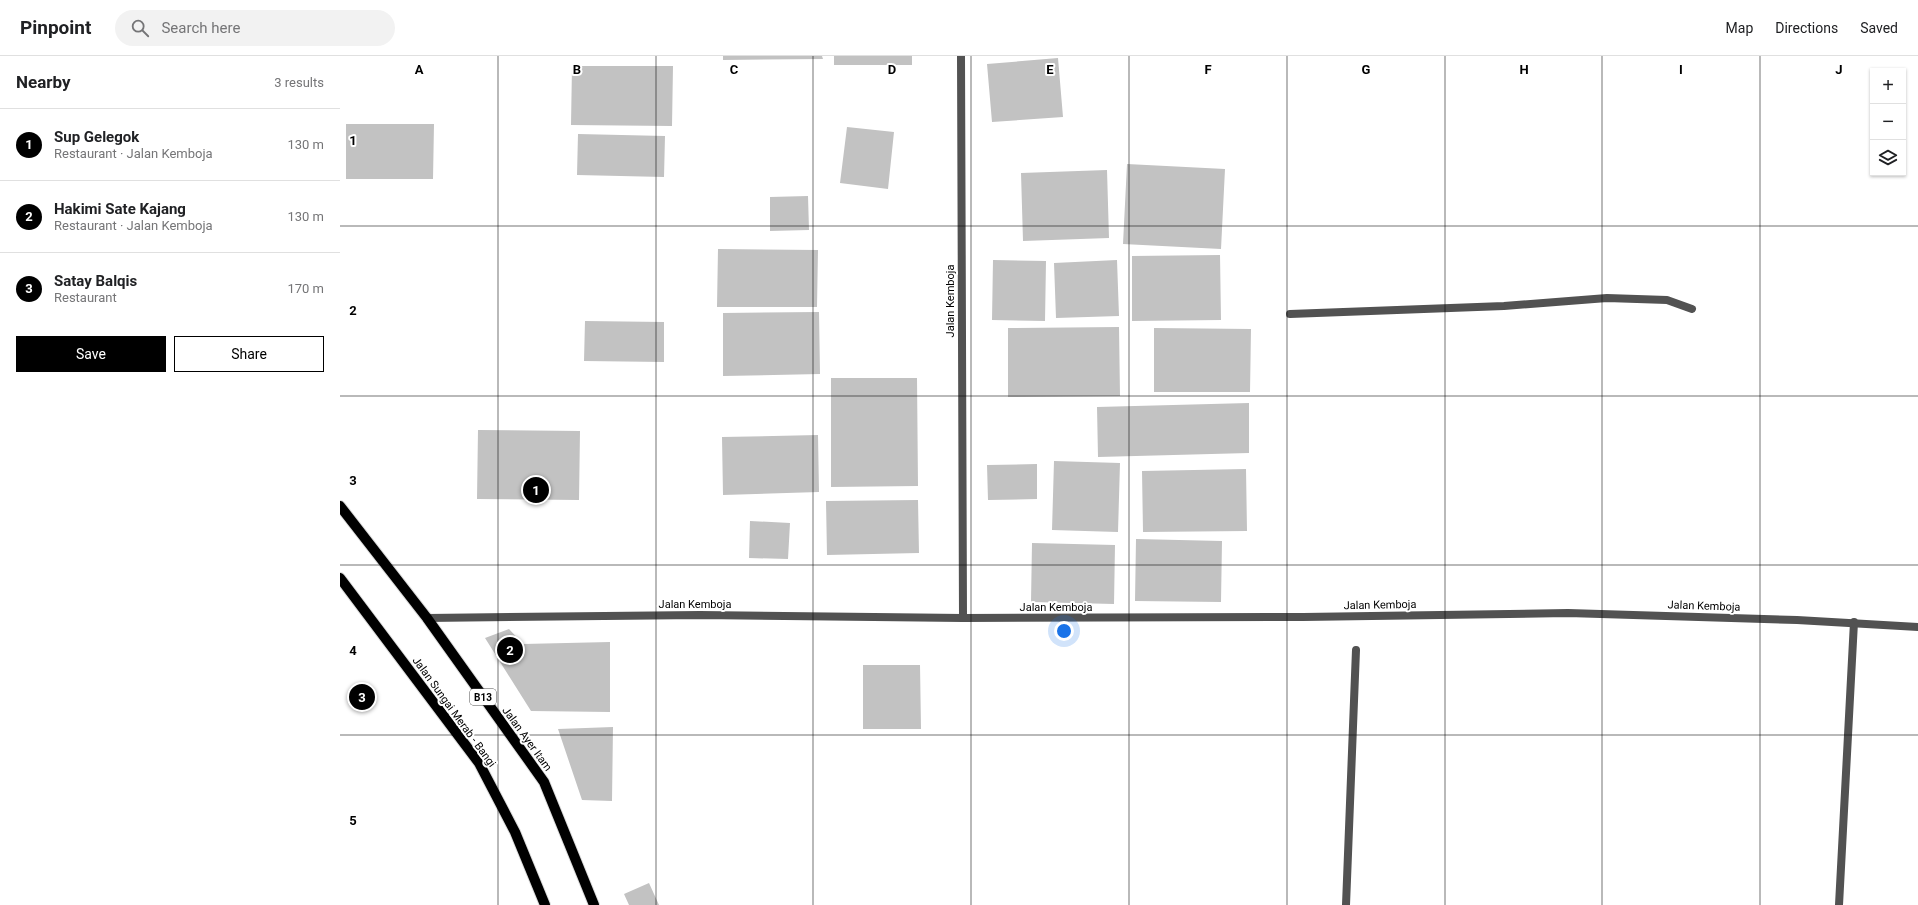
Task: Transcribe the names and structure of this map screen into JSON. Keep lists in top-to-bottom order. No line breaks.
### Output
{"streets":{"main road":["B13","Jalan Sungai Merab - Bangi","Jalan Ayer Itam"],"street":["Jalan Kemboja"]},"crossings":[["Jalan Kemboja","Jalan Ayer Itam"]],"page":{"header":"Pinpoint","search":"Search here","nav":["Map","Directions","Saved"],"heading":["Nearby","3 results"],"map_buttons":["+","−"],"list":[{"mark":"1","name":"Sup Gelegok","note":"Restaurant · Jalan Kemboja","value":"130 m"},{"mark":"2","name":"Hakimi Sate Kajang","note":"Restaurant · Jalan Kemboja","value":"130 m"},{"mark":"3","name":"Satay Balqis","note":"Restaurant","value":"170 m"}],"buttons":["Save","Share"],"pins":["1","2","3"]},"grid":{"columns":["A","B","C","D","E","F","G","H","I","J"],"rows":["1","2","3","4","5"]}}
